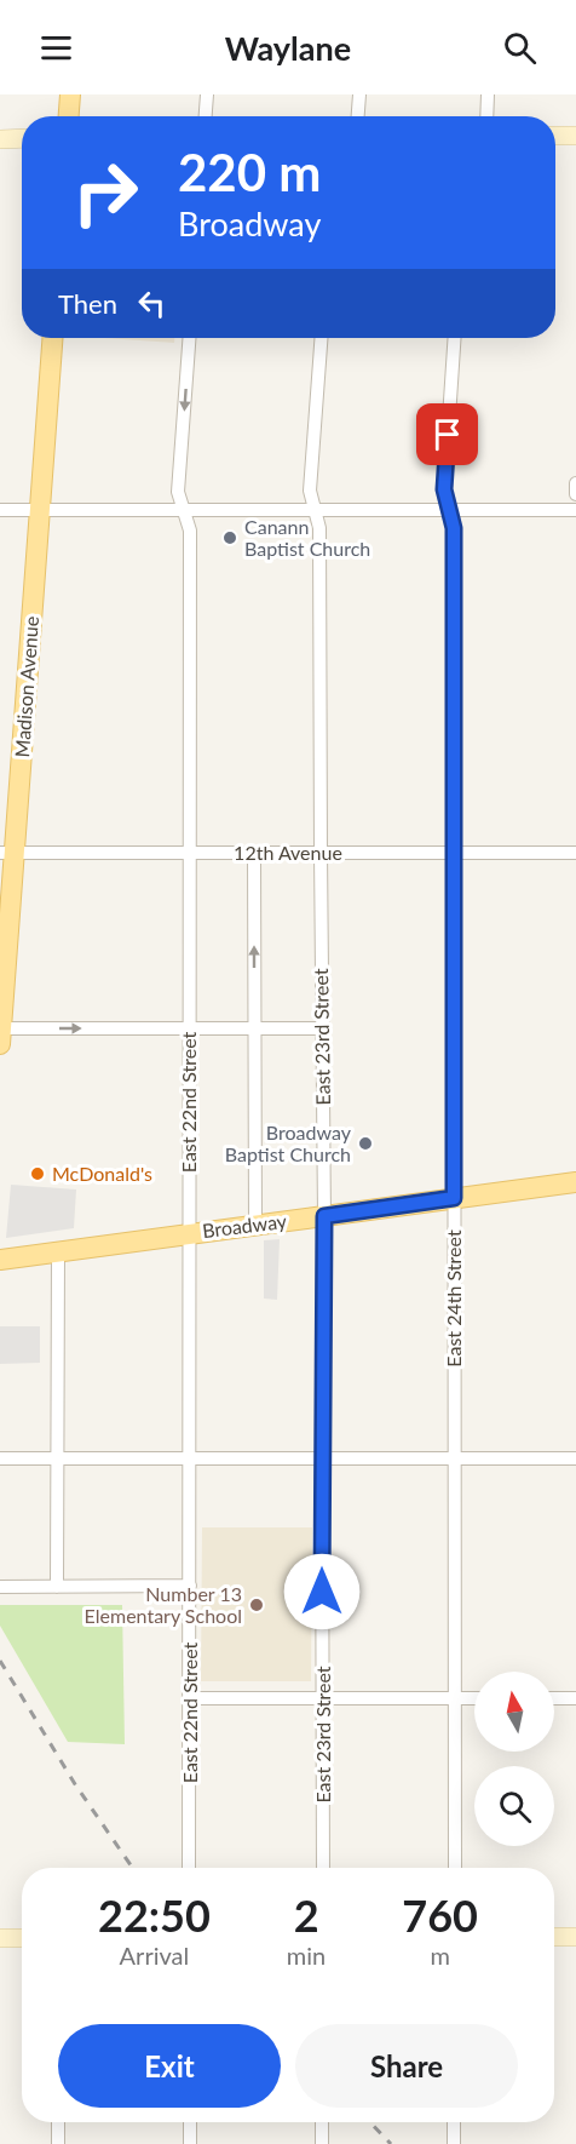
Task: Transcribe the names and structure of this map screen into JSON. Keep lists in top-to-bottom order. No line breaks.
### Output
{"streets":{"main road":["Madison Avenue","Broadway"],"street":["12th Avenue","East 23rd Street","East 22nd Street","East 24th Street"]},"crossings":[["Madison Avenue","12th Avenue"],["12th Avenue","East 23rd Street"],["12th Avenue","East 22nd Street"],["12th Avenue","East 24th Street"],["East 23rd Street","Broadway"],["East 22nd Street","Broadway"],["Broadway","East 24th Street"]],"places":["Canann Baptist Church","Broadway Baptist Church","McDonald's","Number 13 Elementary School"],"north":"top","page":{"header":"Waylane","turn":["220 m","Broadway"],"then":"Then","eta":["22:50","Arrival","2","min","760","m"],"buttons":["Exit","Share"]}}
